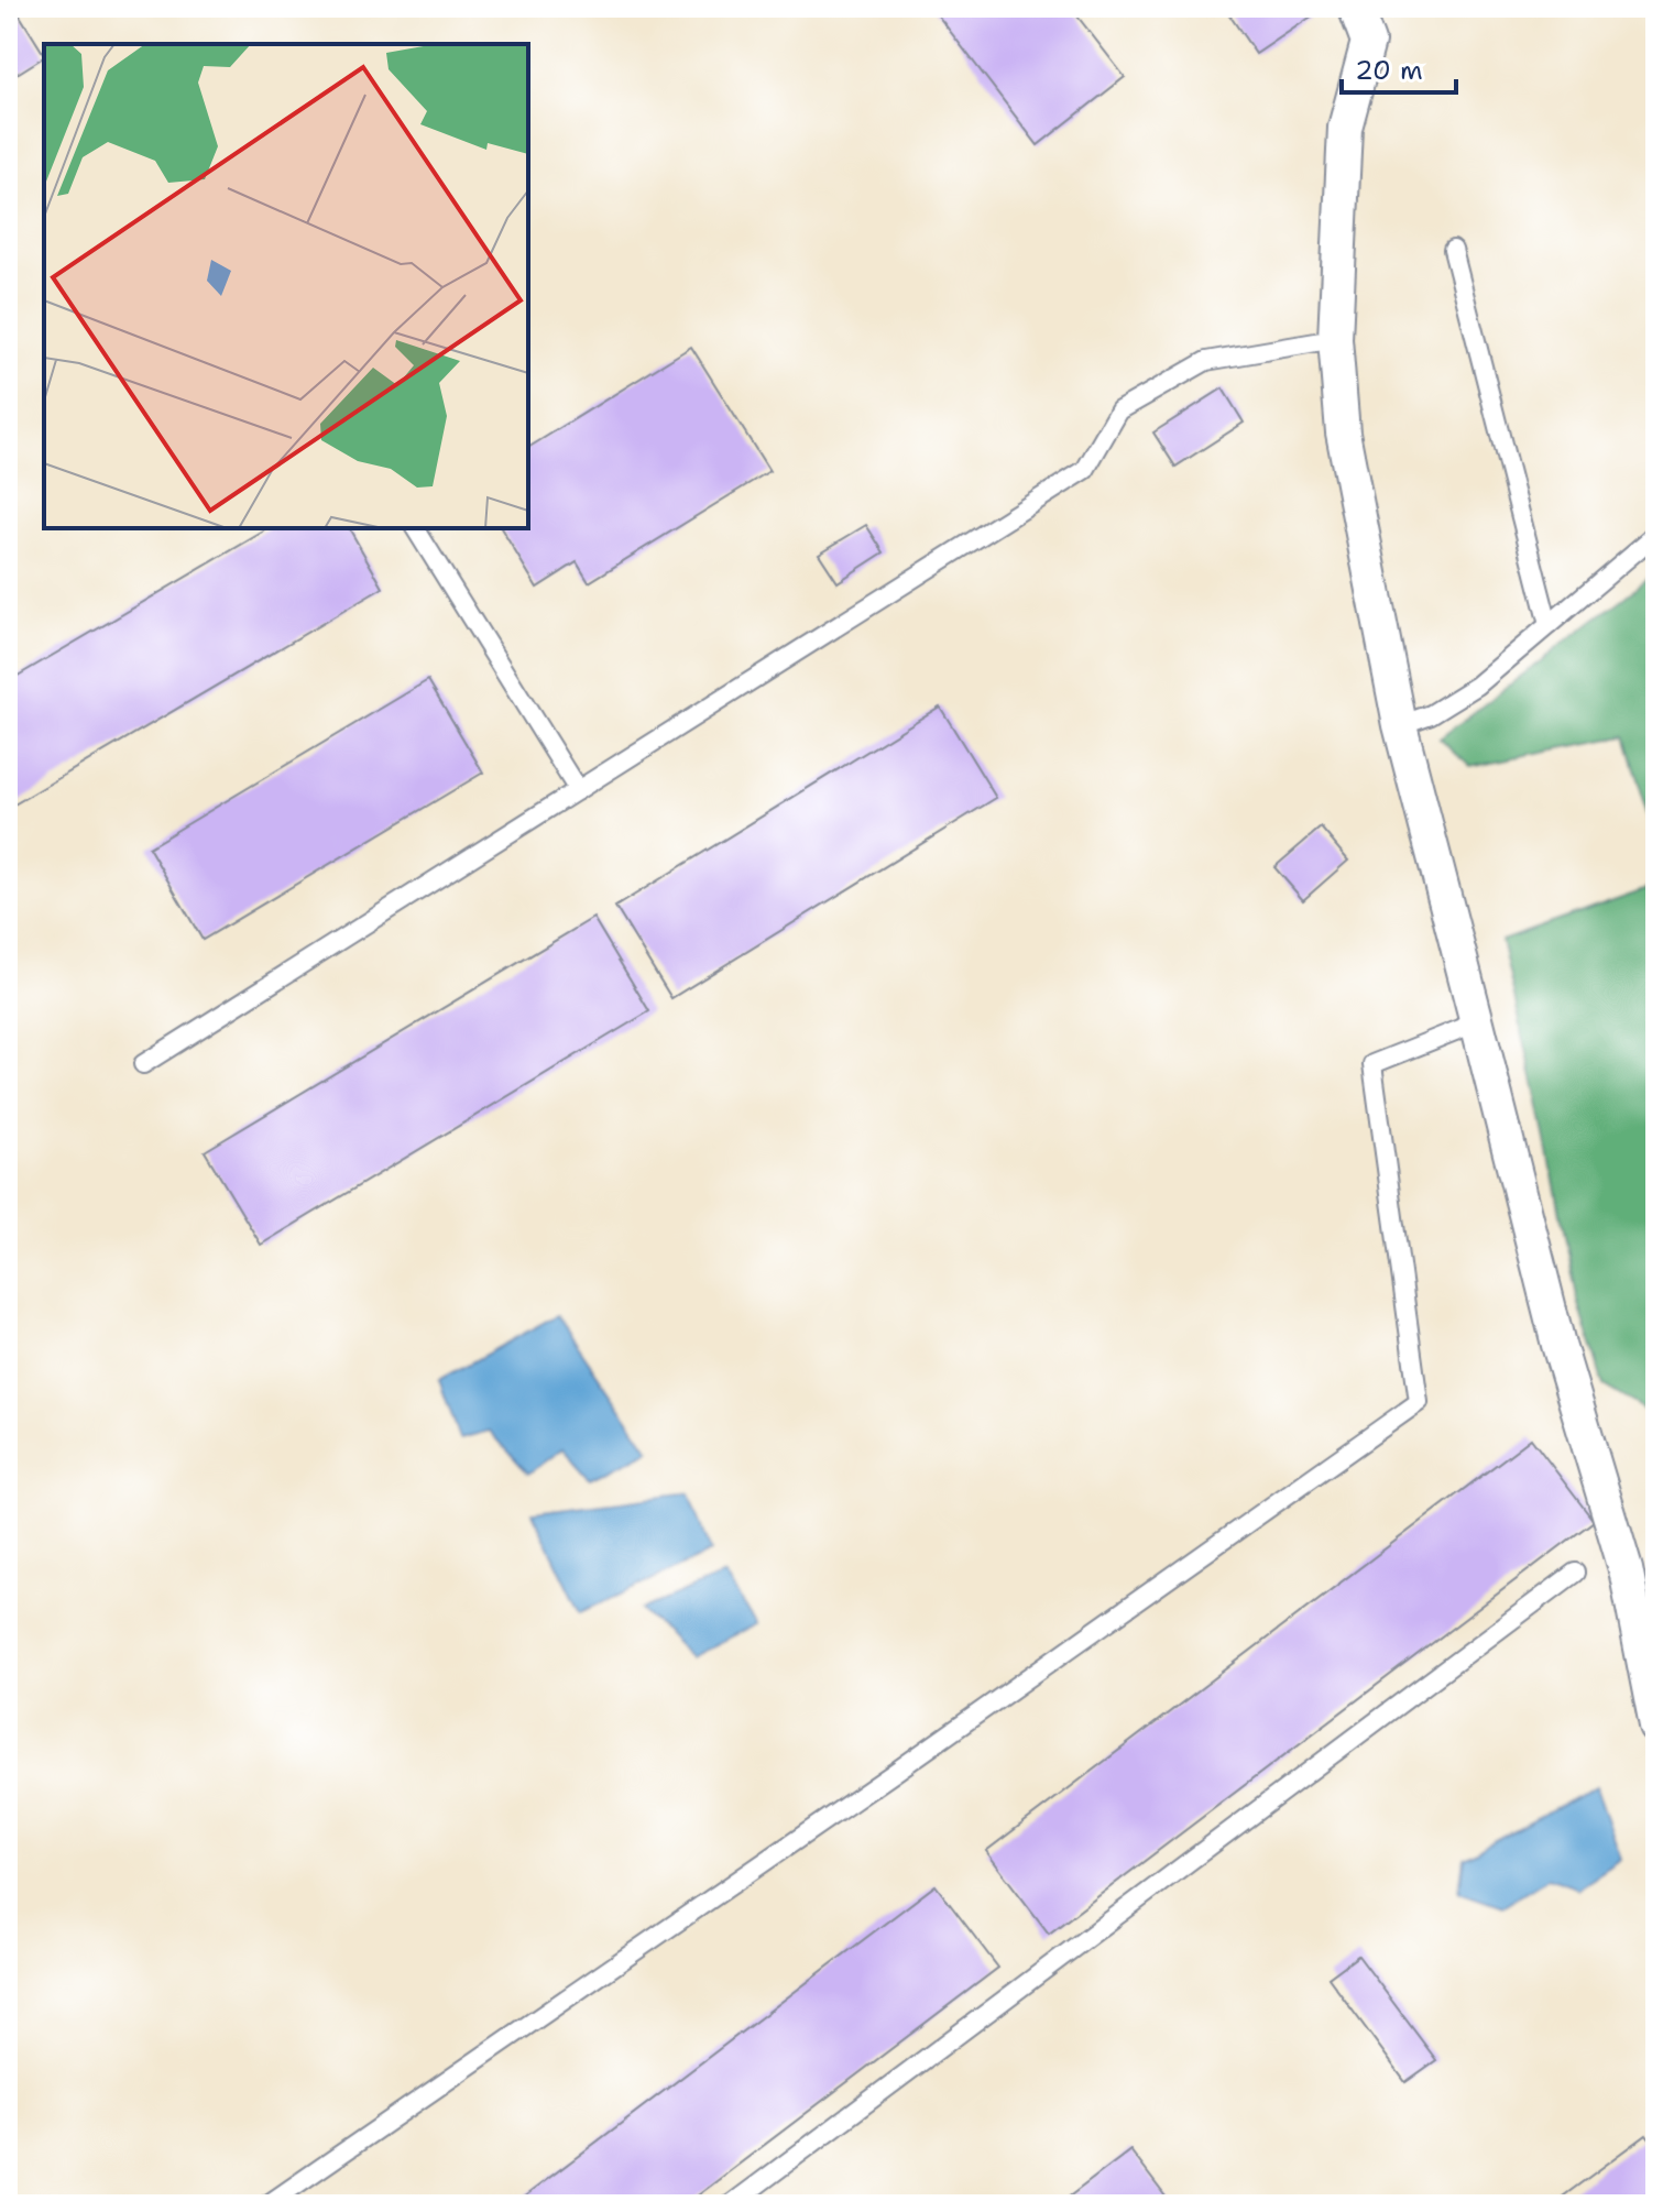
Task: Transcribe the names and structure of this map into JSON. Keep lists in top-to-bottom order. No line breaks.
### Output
{"scale_bar":"20 m"}
